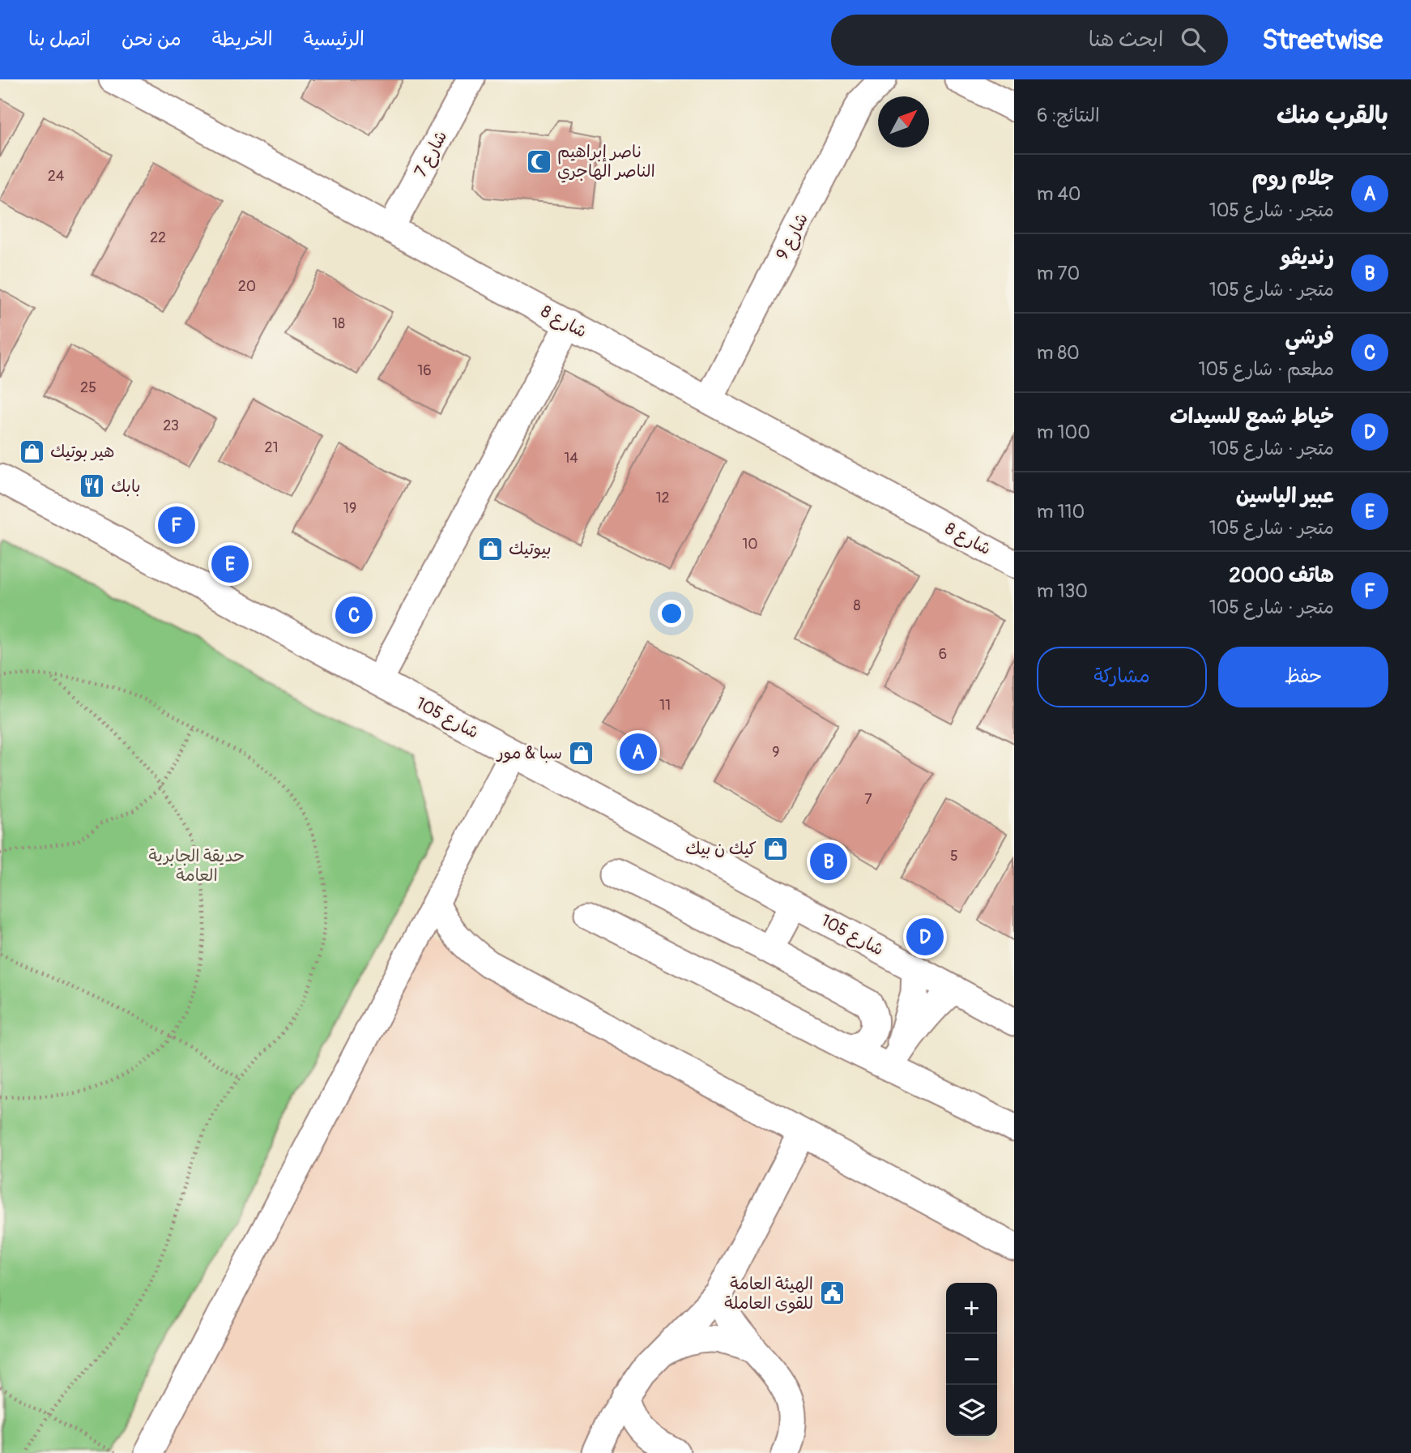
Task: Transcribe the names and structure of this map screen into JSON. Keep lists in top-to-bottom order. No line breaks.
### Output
{"streets":{"street":["شارع 7","شارع 9","شارع 8","شارع 105"]},"crossings":[["شارع 7","شارع 8"],["شارع 9","شارع 8"]],"parks":["حديقة الجابرية العامة"],"places":{"mosque":["ناصر إبراهيم الناصر الهاجري"],"shop":["هير بوتيك","بيوتيك","سبا & مور","كيك ن بيك"],"restaurant":["بابك"],"public building":["الهيئة العامة للقوى العاملة"]},"house_numbers":["24","22","20","18","16","25","23","21","14","12","19","10","8","6","11","9","7","5"],"north":"top right","page":{"header":"Streetwise","search":"ابحث هنا","nav":["الرئيسية","الخريطة","من نحن","اتصل بنا"],"heading":["بالقرب منك","النتائج: 6"],"list":[{"mark":"A","name":"جلام روم","note":"متجر · شارع 105","value":"40 m"},{"mark":"B","name":"رنديڤو","note":"متجر · شارع 105","value":"70 m"},{"mark":"C","name":"فرشي","note":"مطعم · شارع 105","value":"80 m"},{"mark":"D","name":"خياط شمع للسيدات","note":"متجر · شارع 105","value":"100 m"},{"mark":"E","name":"عبير الياسين","note":"متجر · شارع 105","value":"110 m"},{"mark":"F","name":"هاتف 2000","note":"متجر · شارع 105","value":"130 m"}],"pins":["F","E","C","A","B","D"],"buttons":["حفظ","مشاركة"],"map_buttons":["+","−"]}}
